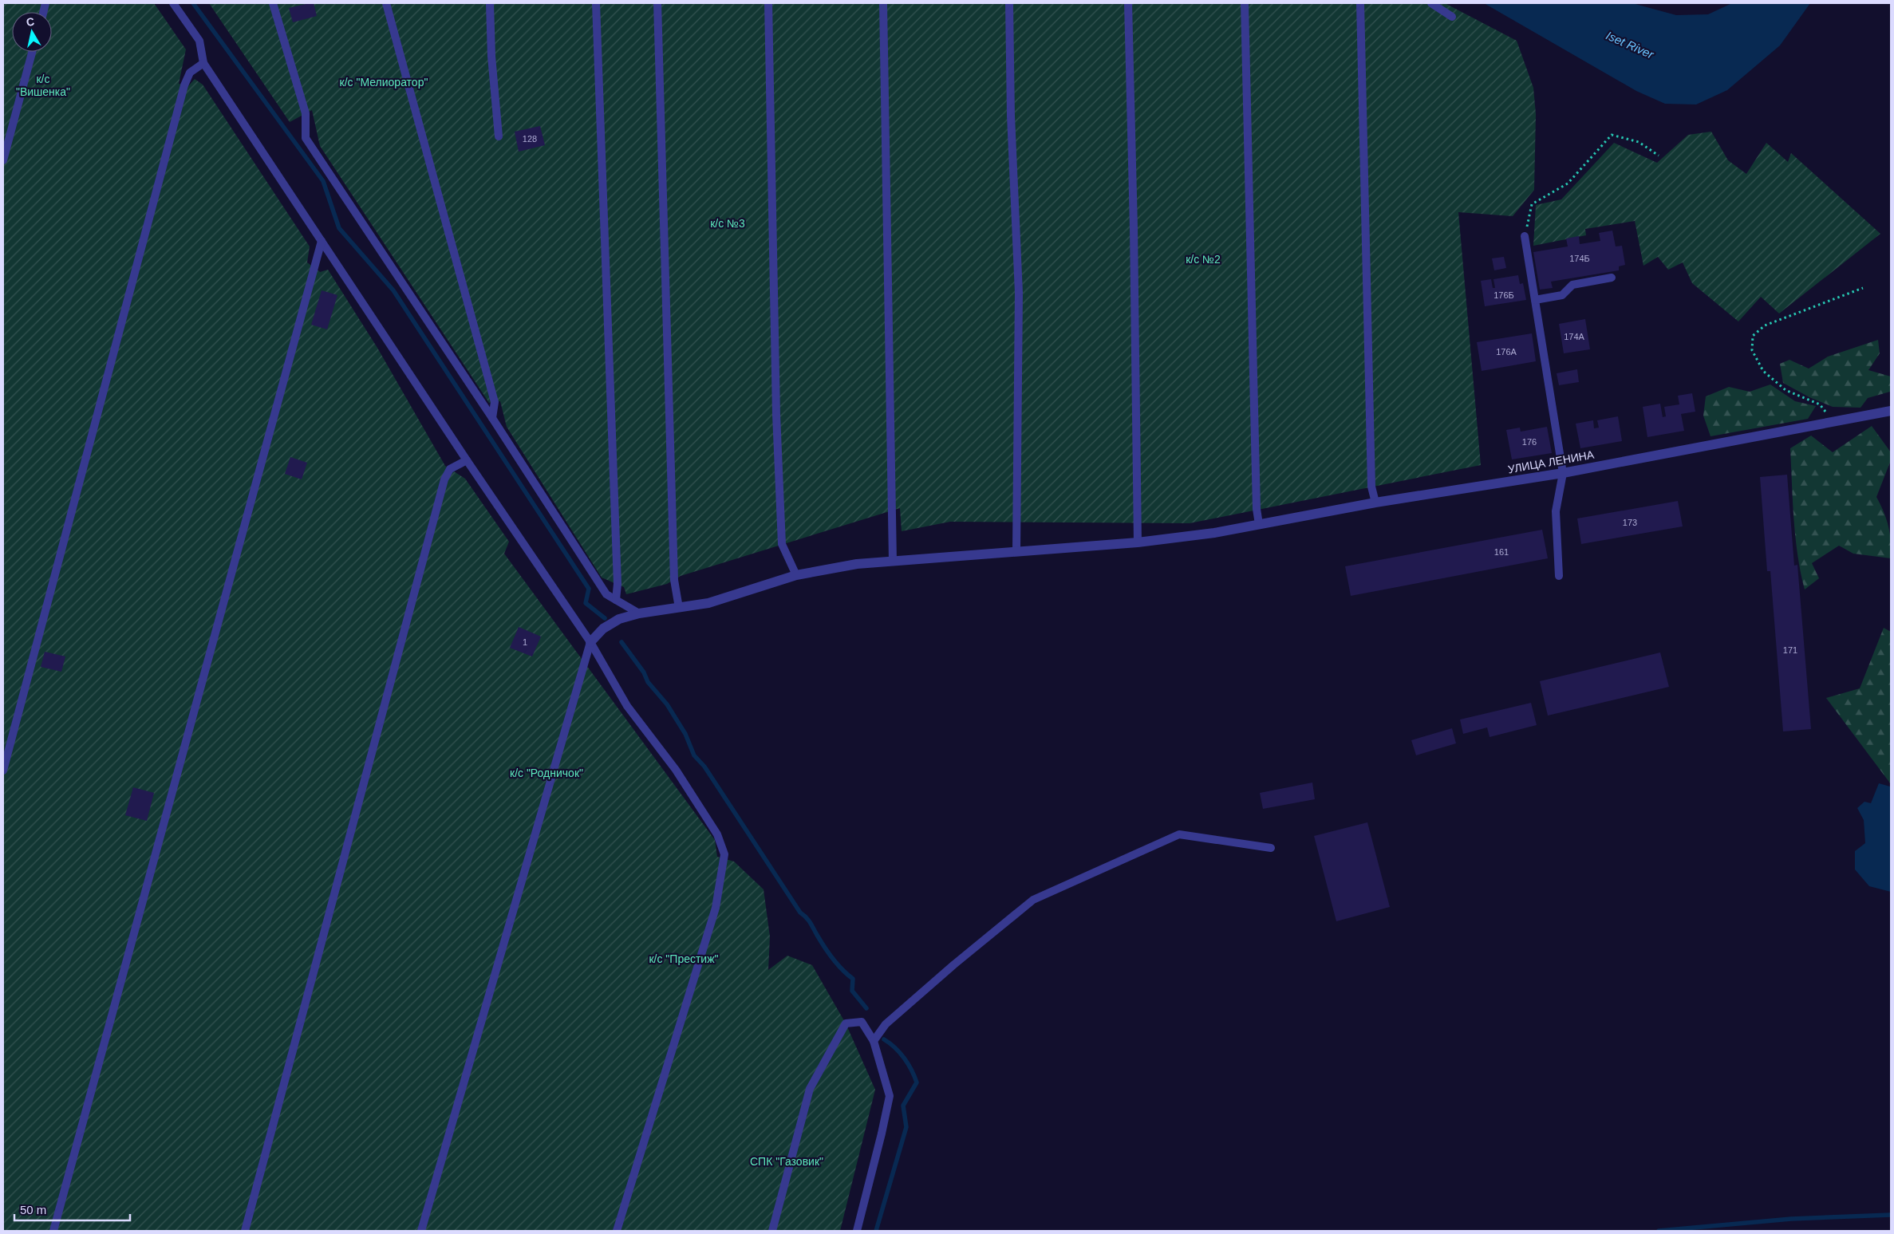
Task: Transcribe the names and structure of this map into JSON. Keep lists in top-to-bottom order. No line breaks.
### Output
{"streets":{"street":["УЛИЦА ЛЕНИНА"]},"water":["Iset River"],"parks":["к/с \"Вишенка\"","к/с \"Мелиоратор\"","к/с №3","к/с №2","к/с \"Родничок\"","к/с \"Престиж\"","СПК \"Газовик\""],"house_numbers":["128","174Б","176Б","174А","176А","176","173","161","1","171"],"scale_bar":"50 m","north":"top"}
